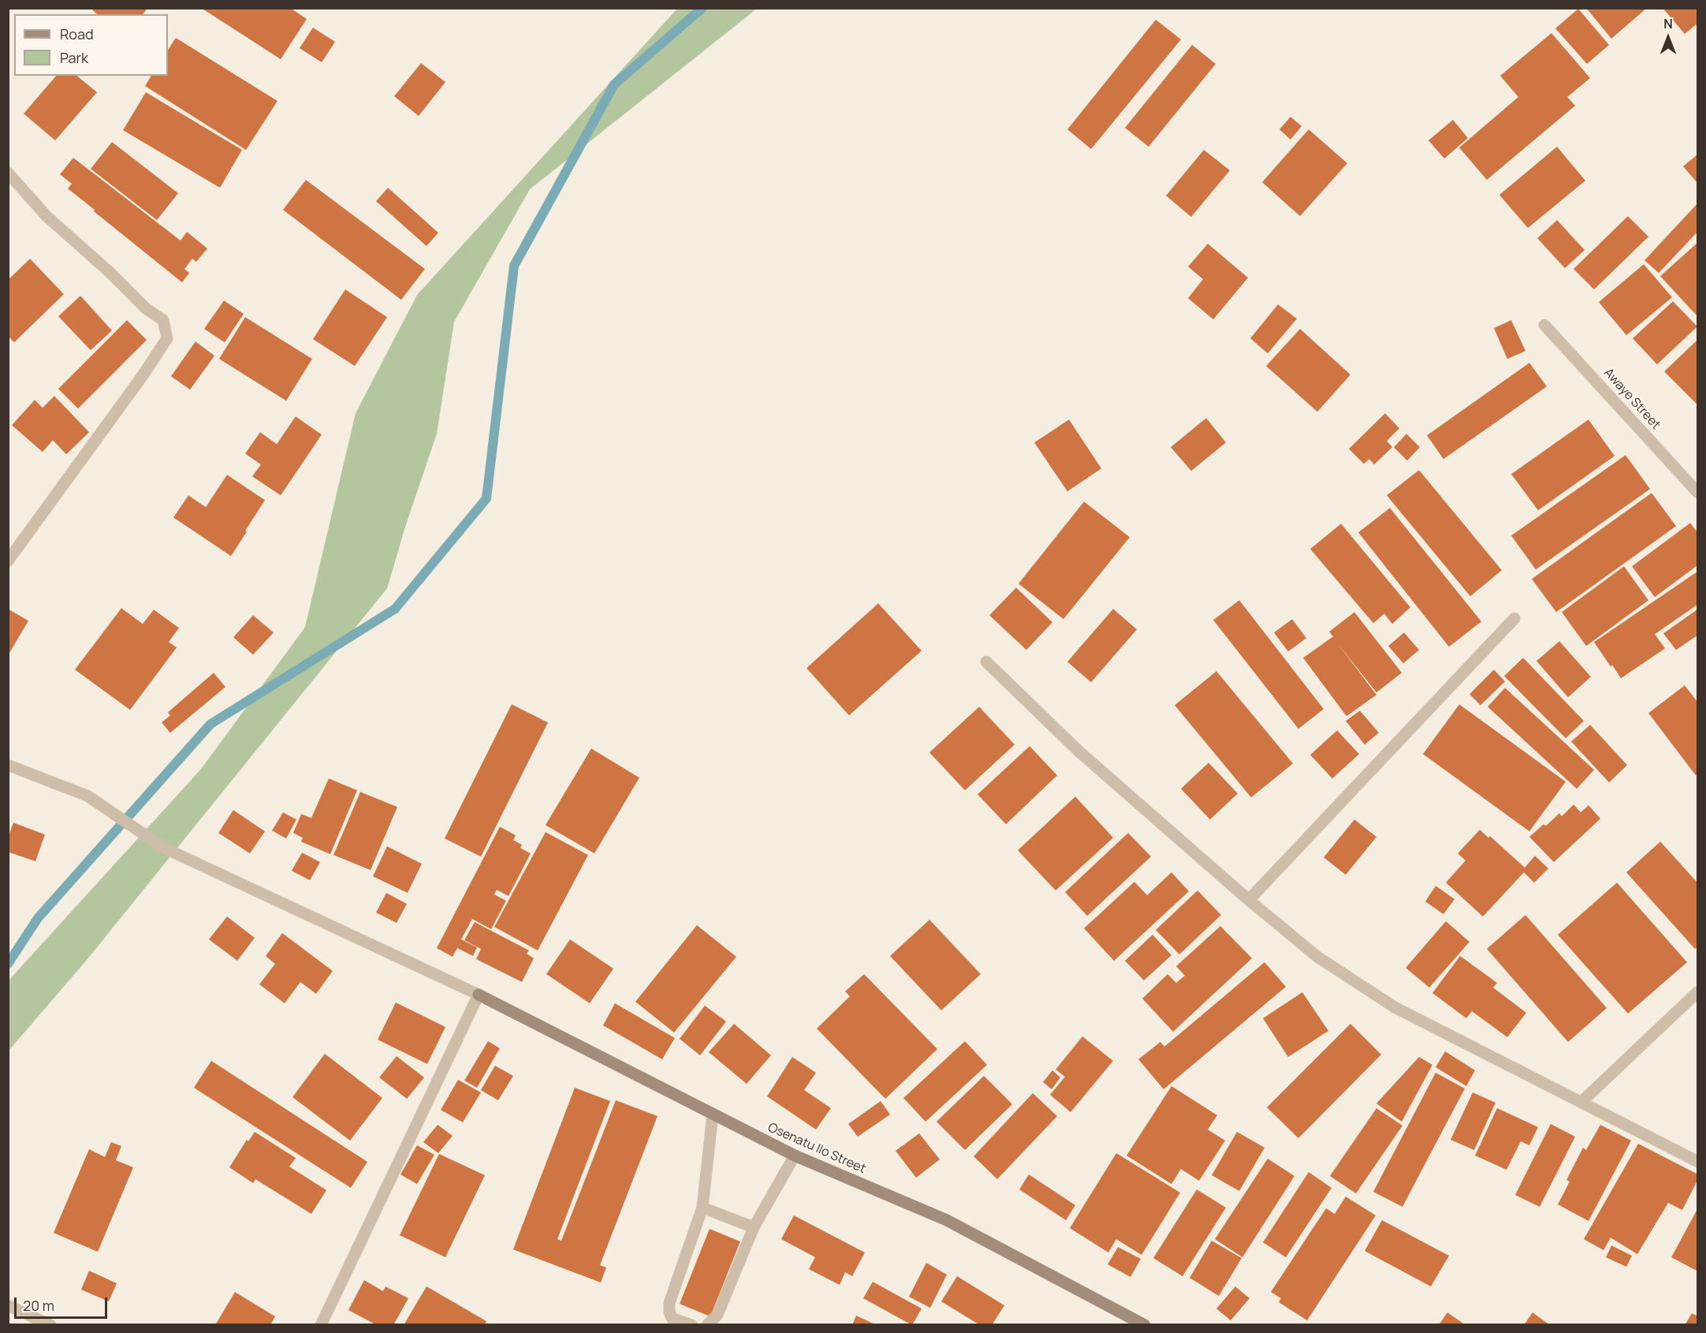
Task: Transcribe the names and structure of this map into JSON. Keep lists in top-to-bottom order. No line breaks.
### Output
{"streets":{"street":["Awaye Street","Osenatu Ilo Street"]},"legend":["Road","Park"],"scale_bar":"20 m","north":"top"}
